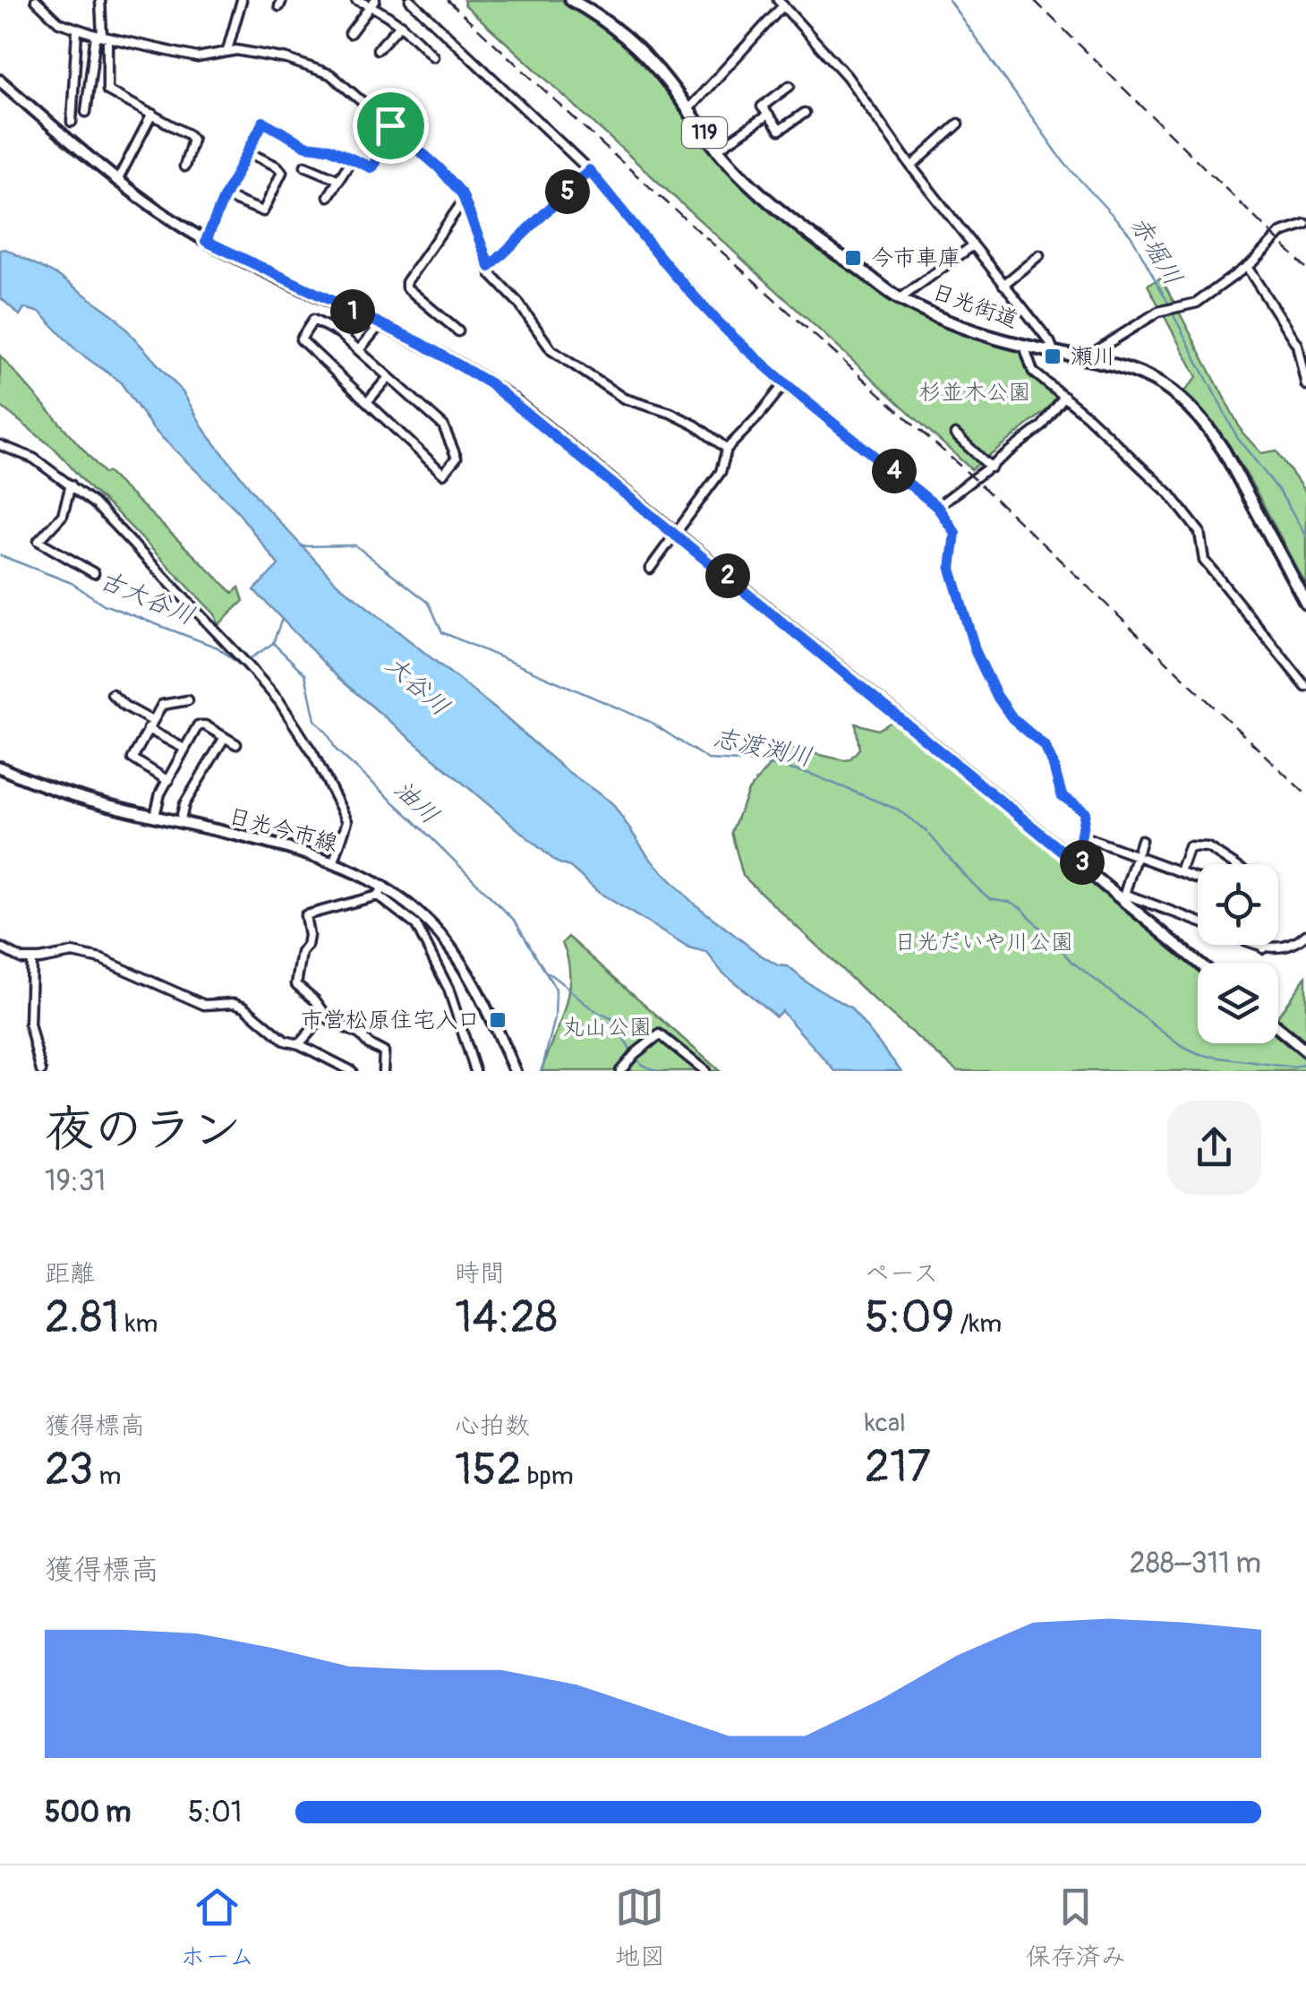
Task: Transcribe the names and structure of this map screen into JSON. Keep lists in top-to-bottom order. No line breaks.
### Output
{"streets":{"highway":["119","日光街道"],"main road":["日光今市線"]},"water":["赤堀川","古大谷川","大谷川","志渡渕川","油川"],"parks":["杉並木公園","日光だいや川公園","丸山公園"],"places":{"transit":["今市車庫","瀬川","市営松原住宅入口"]},"page":{"pins":["5","1","4","2","3"],"heading":["夜のラン","19:31"],"stats":[["距離","2.81 km"],["時間","14:28"],["ペース","5:09 /km"],["獲得標高","23 m"],["心拍数","152 bpm"],["kcal","217"]],"chart":["獲得標高","288–311 m"],"list":[{"name":"500 m","note":"5:01"}],"tabs":["ホーム","地図","保存済み"]}}
